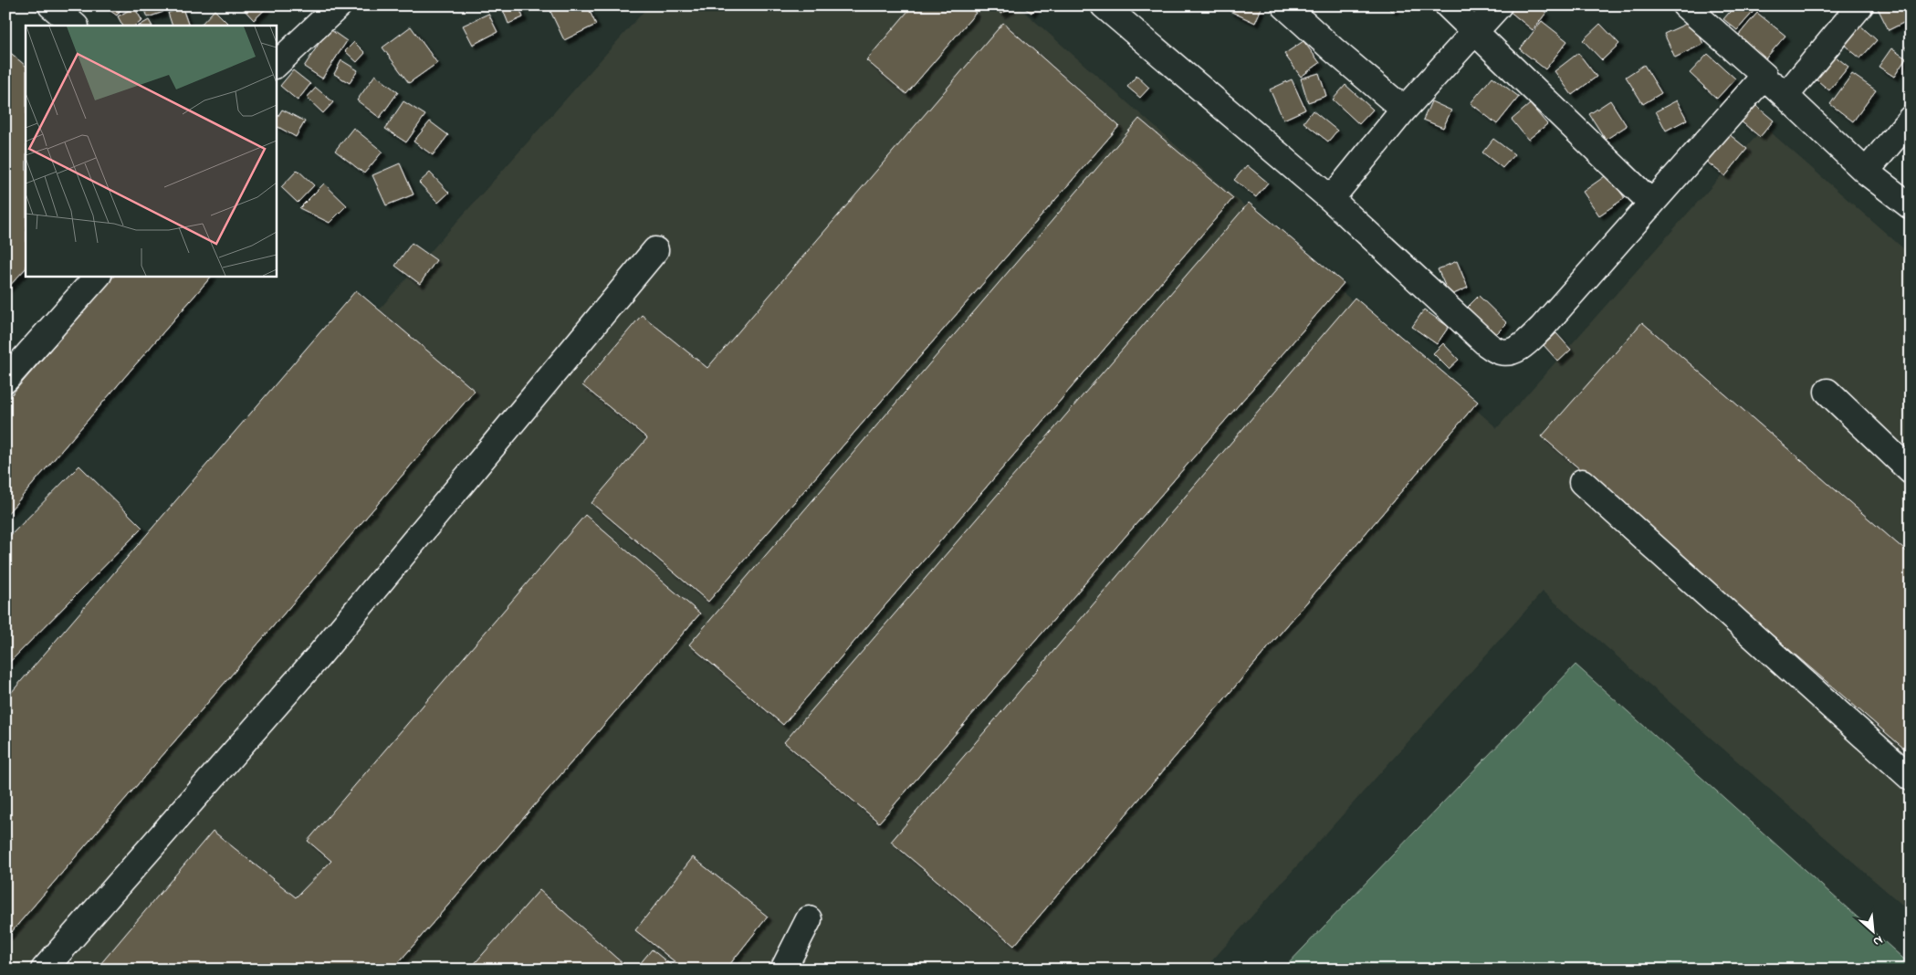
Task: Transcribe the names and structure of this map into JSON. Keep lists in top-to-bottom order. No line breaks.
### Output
{"north":"bottom right"}
